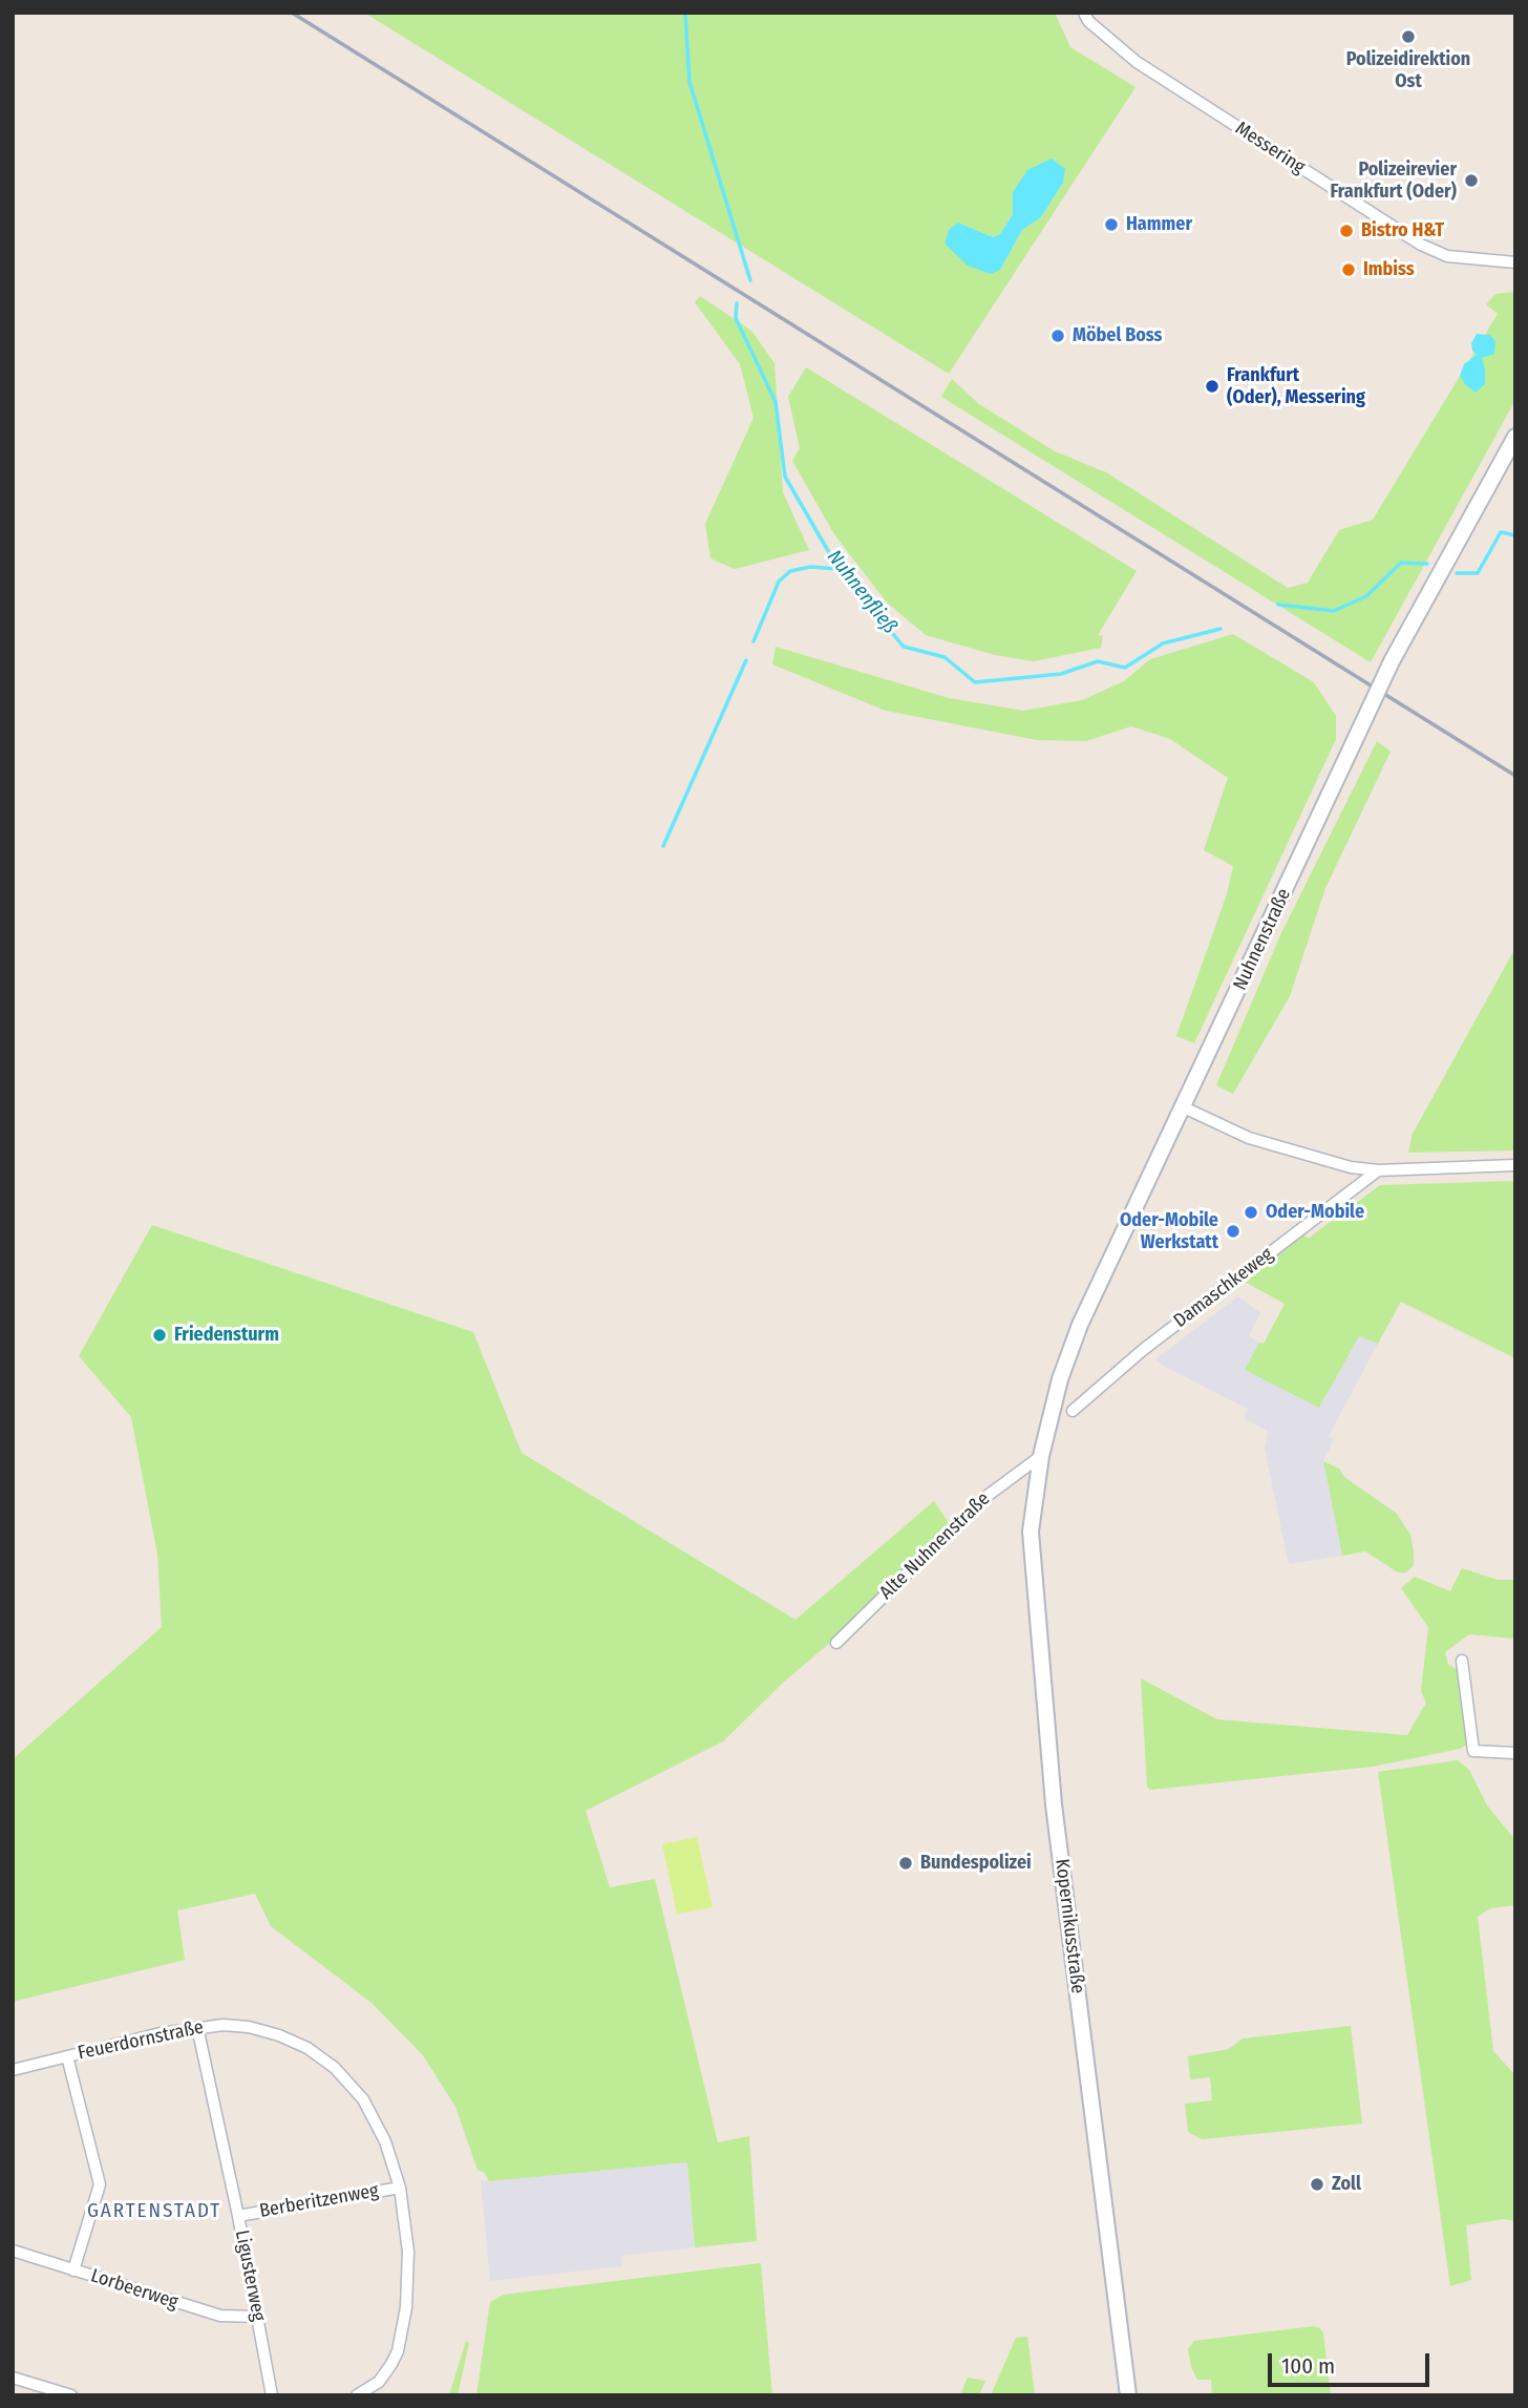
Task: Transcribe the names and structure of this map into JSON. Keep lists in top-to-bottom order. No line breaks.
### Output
{"streets":{"main road":["Nuhnenstraße","Kopernikusstraße"],"street":["Messering","Damaschkeweg","Alte Nuhnenstraße","Feuerdornstraße","Berberitzenweg","Ligusterweg","Lorbeerweg"]},"crossings":[["Nuhnenstraße","Alte Nuhnenstraße"],["Nuhnenstraße","Kopernikusstraße"],["Alte Nuhnenstraße","Kopernikusstraße"],["Feuerdornstraße","Berberitzenweg"],["Feuerdornstraße","Ligusterweg"],["Berberitzenweg","Ligusterweg"],["Ligusterweg","Lorbeerweg"]],"districts":["GARTENSTADT"],"water":["Nuhnenfließ"],"places":["Polizeidirektion Ost","Polizeirevier Frankfurt (Oder)","Hammer","Bistro H&T","Imbiss","Möbel Boss","Frankfurt (Oder), Messering","Oder-Mobile","Oder-Mobile Werkstatt","Friedensturm","Bundespolizei","Zoll"],"scale_bar":"100 m"}
